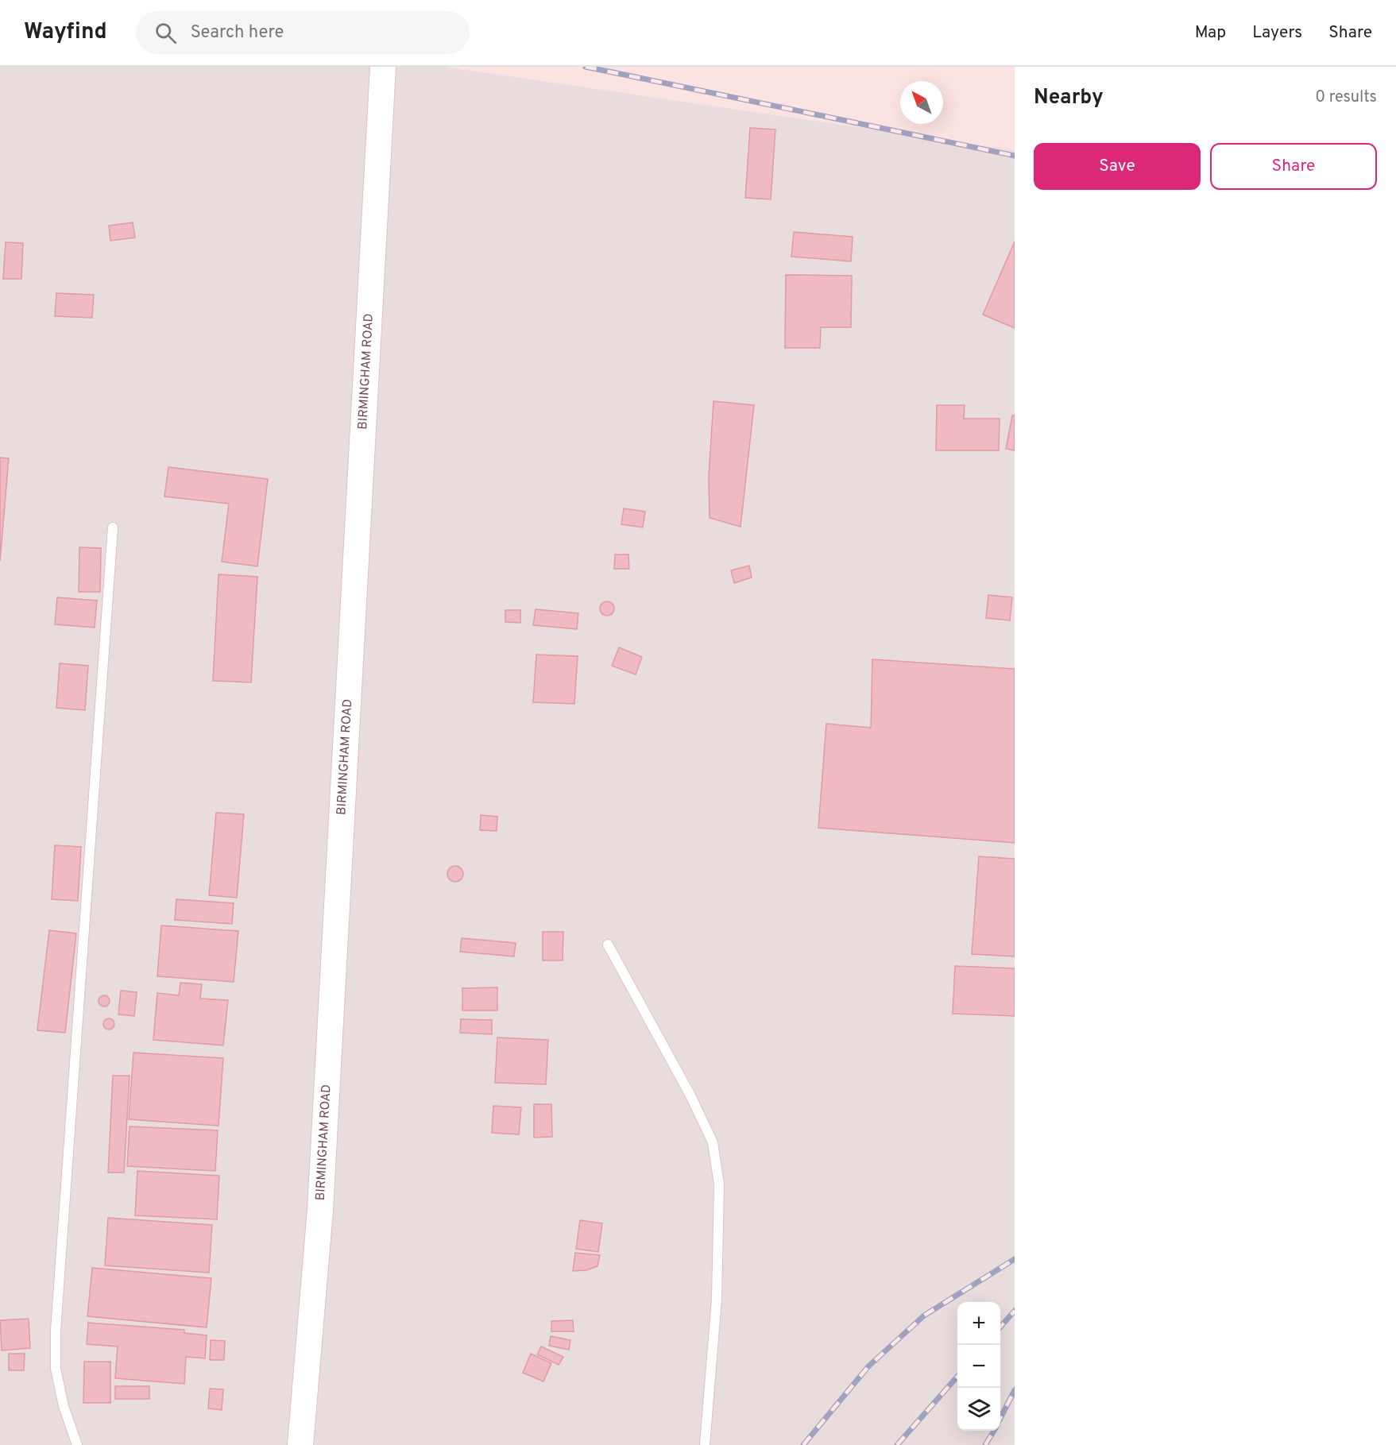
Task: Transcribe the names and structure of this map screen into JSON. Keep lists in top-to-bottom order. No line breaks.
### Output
{"streets":{"street":["BIRMINGHAM ROAD"]},"north":"top left","page":{"header":"Wayfind","search":"Search here","nav":["Map","Layers","Share"],"heading":["Nearby","0 results"],"buttons":["Save","Share"],"map_buttons":["+","−"]}}
